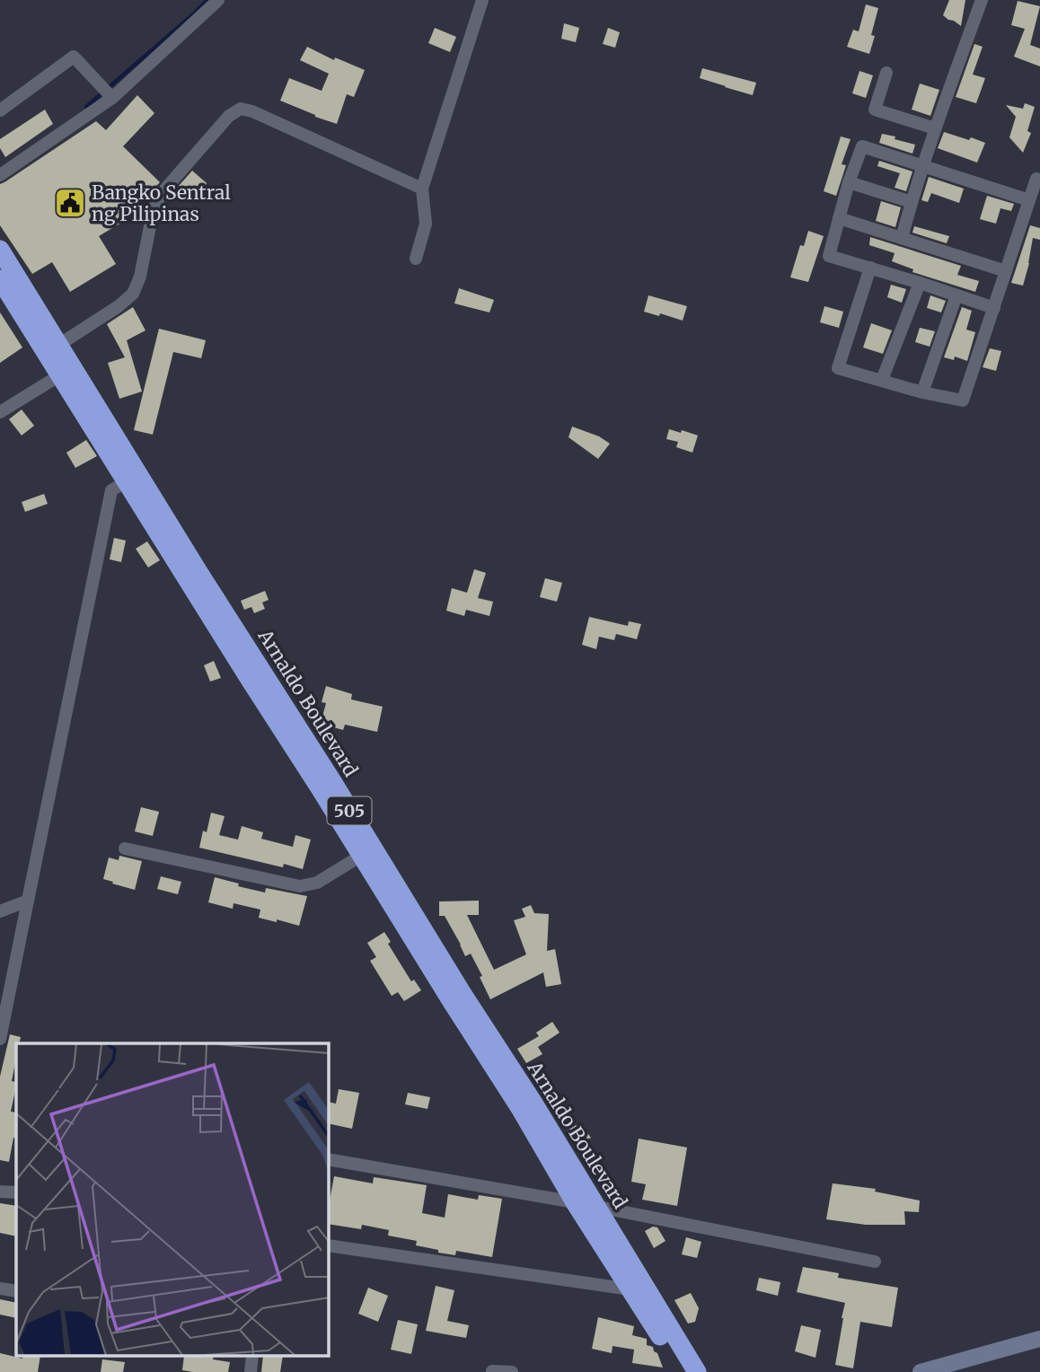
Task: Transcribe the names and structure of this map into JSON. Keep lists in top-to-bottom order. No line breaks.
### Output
{"streets":{"highway":["Arnaldo Boulevard","505"]},"places":{"public building":["Bangko Sentral ng Pilipinas"]}}
